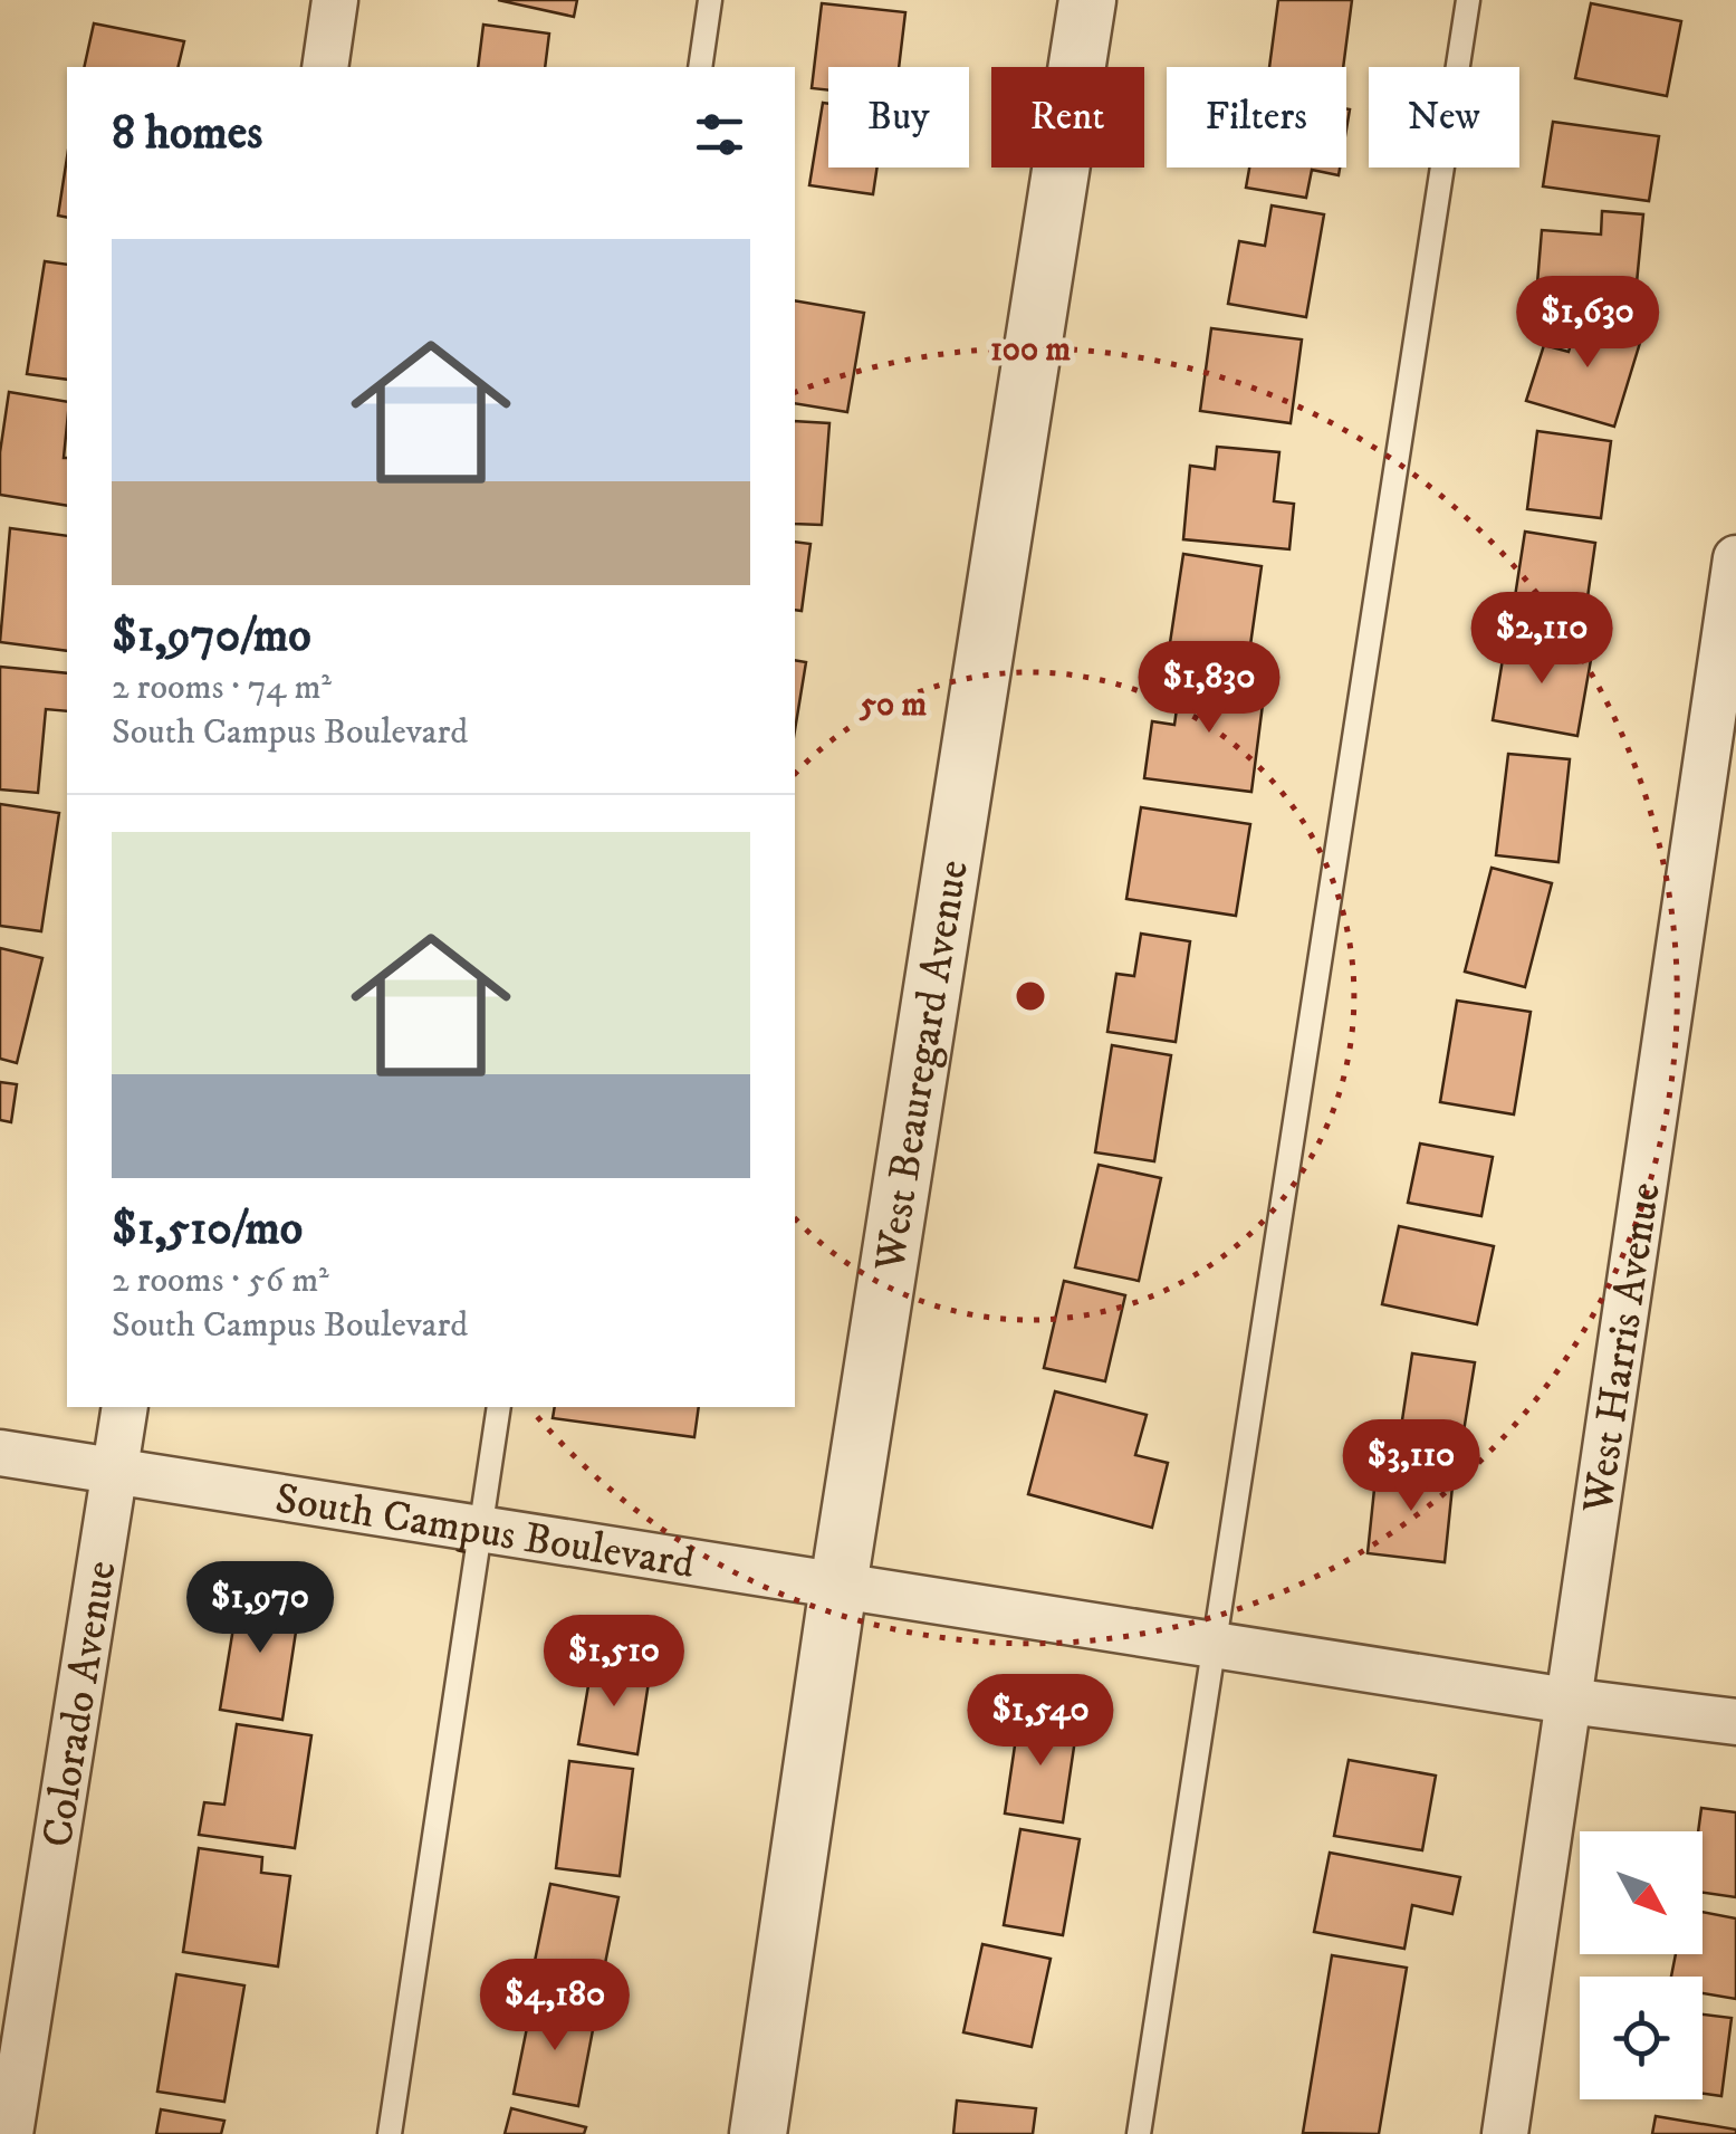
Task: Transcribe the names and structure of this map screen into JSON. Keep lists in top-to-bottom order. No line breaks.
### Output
{"streets":{"street":["West Beauregard Avenue","West Harris Avenue","South Campus Boulevard","Colorado Avenue"]},"crossings":[["West Beauregard Avenue","South Campus Boulevard"],["West Harris Avenue","South Campus Boulevard"],["South Campus Boulevard","Colorado Avenue"]],"north":"bottom right","page":{"chip":["Buy","Rent","Filters","New"],"heading":"8 homes","list":[{"name":"$1,970/mo","note":"2 rooms · 74 m² · South Campus Boulevard"},{"name":"$1,510/mo","note":"2 rooms · 56 m² · South Campus Boulevard"}],"price":["$1,630","$2,110","$1,830","$3,110","$1,970","$1,510","$1,540","$4,180"]},"rings":["100 m","50 m"]}
